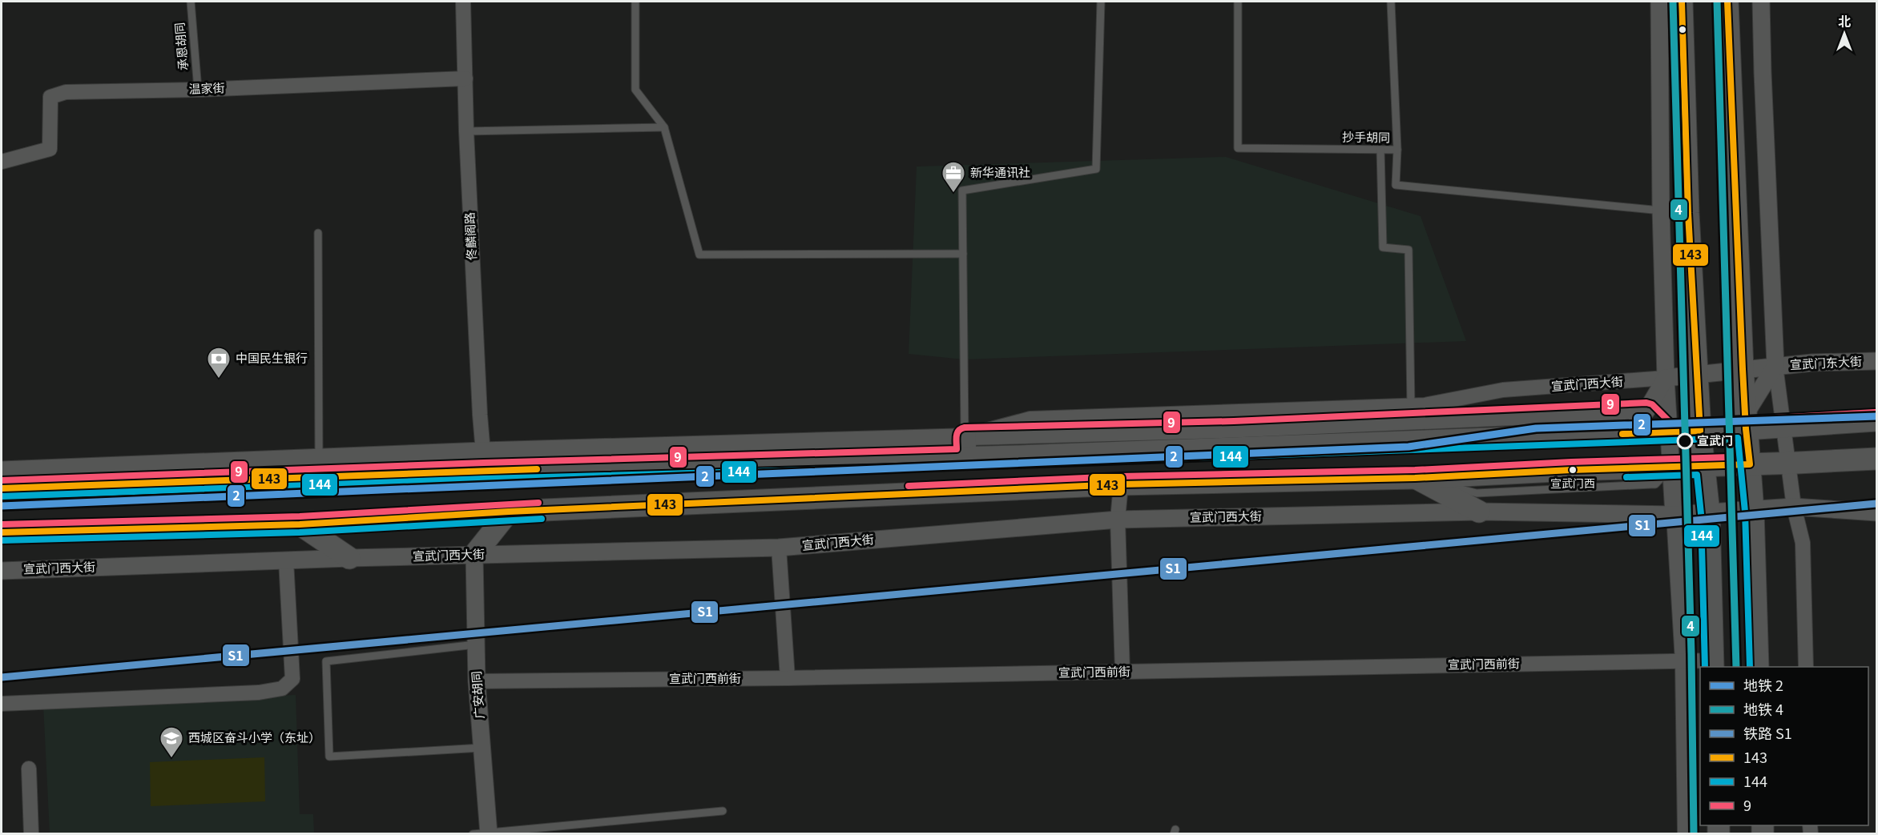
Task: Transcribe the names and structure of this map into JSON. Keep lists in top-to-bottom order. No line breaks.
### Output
{"streets":{"main road":["宣武门西大街"],"street":["温家街","佟麟阁路","宣武门东大街","宣武门西前街","广安胡同"],"lane":["承恩胡同","抄手胡同"]},"crossings":[["承恩胡同","温家街"],["温家街","佟麟阁路"],["佟麟阁路","宣武门西大街"],["宣武门东大街","宣武门西大街"],["宣武门西大街","广安胡同"],["宣武门西前街","广安胡同"]],"places":{"office":["新华通讯社"],"bank":["中国民生银行"],"other":["宣武门","宣武门西"],"school or university":["西城区奋斗小学（东址）"]},"lines":["metro line 4","transit line 143","transit line 9","metro line 2","transit line 144","rail line S1"],"legend":["地铁 2","地铁 4","铁路 S1","143","144","9"],"north":"top"}
